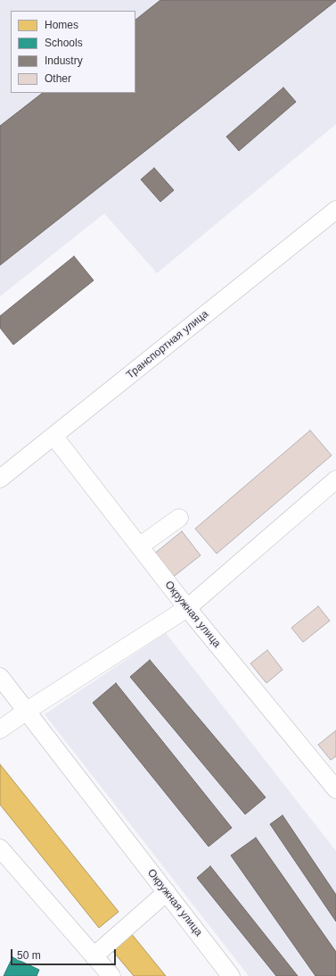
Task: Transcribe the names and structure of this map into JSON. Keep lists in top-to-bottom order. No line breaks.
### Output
{"streets":{"street":["Транспортная улица","Окружная улица"]},"crossings":[["Транспортная улица","Окружная улица"]],"legend":["Homes","Schools","Industry","Other"],"scale_bar":"50 m"}
